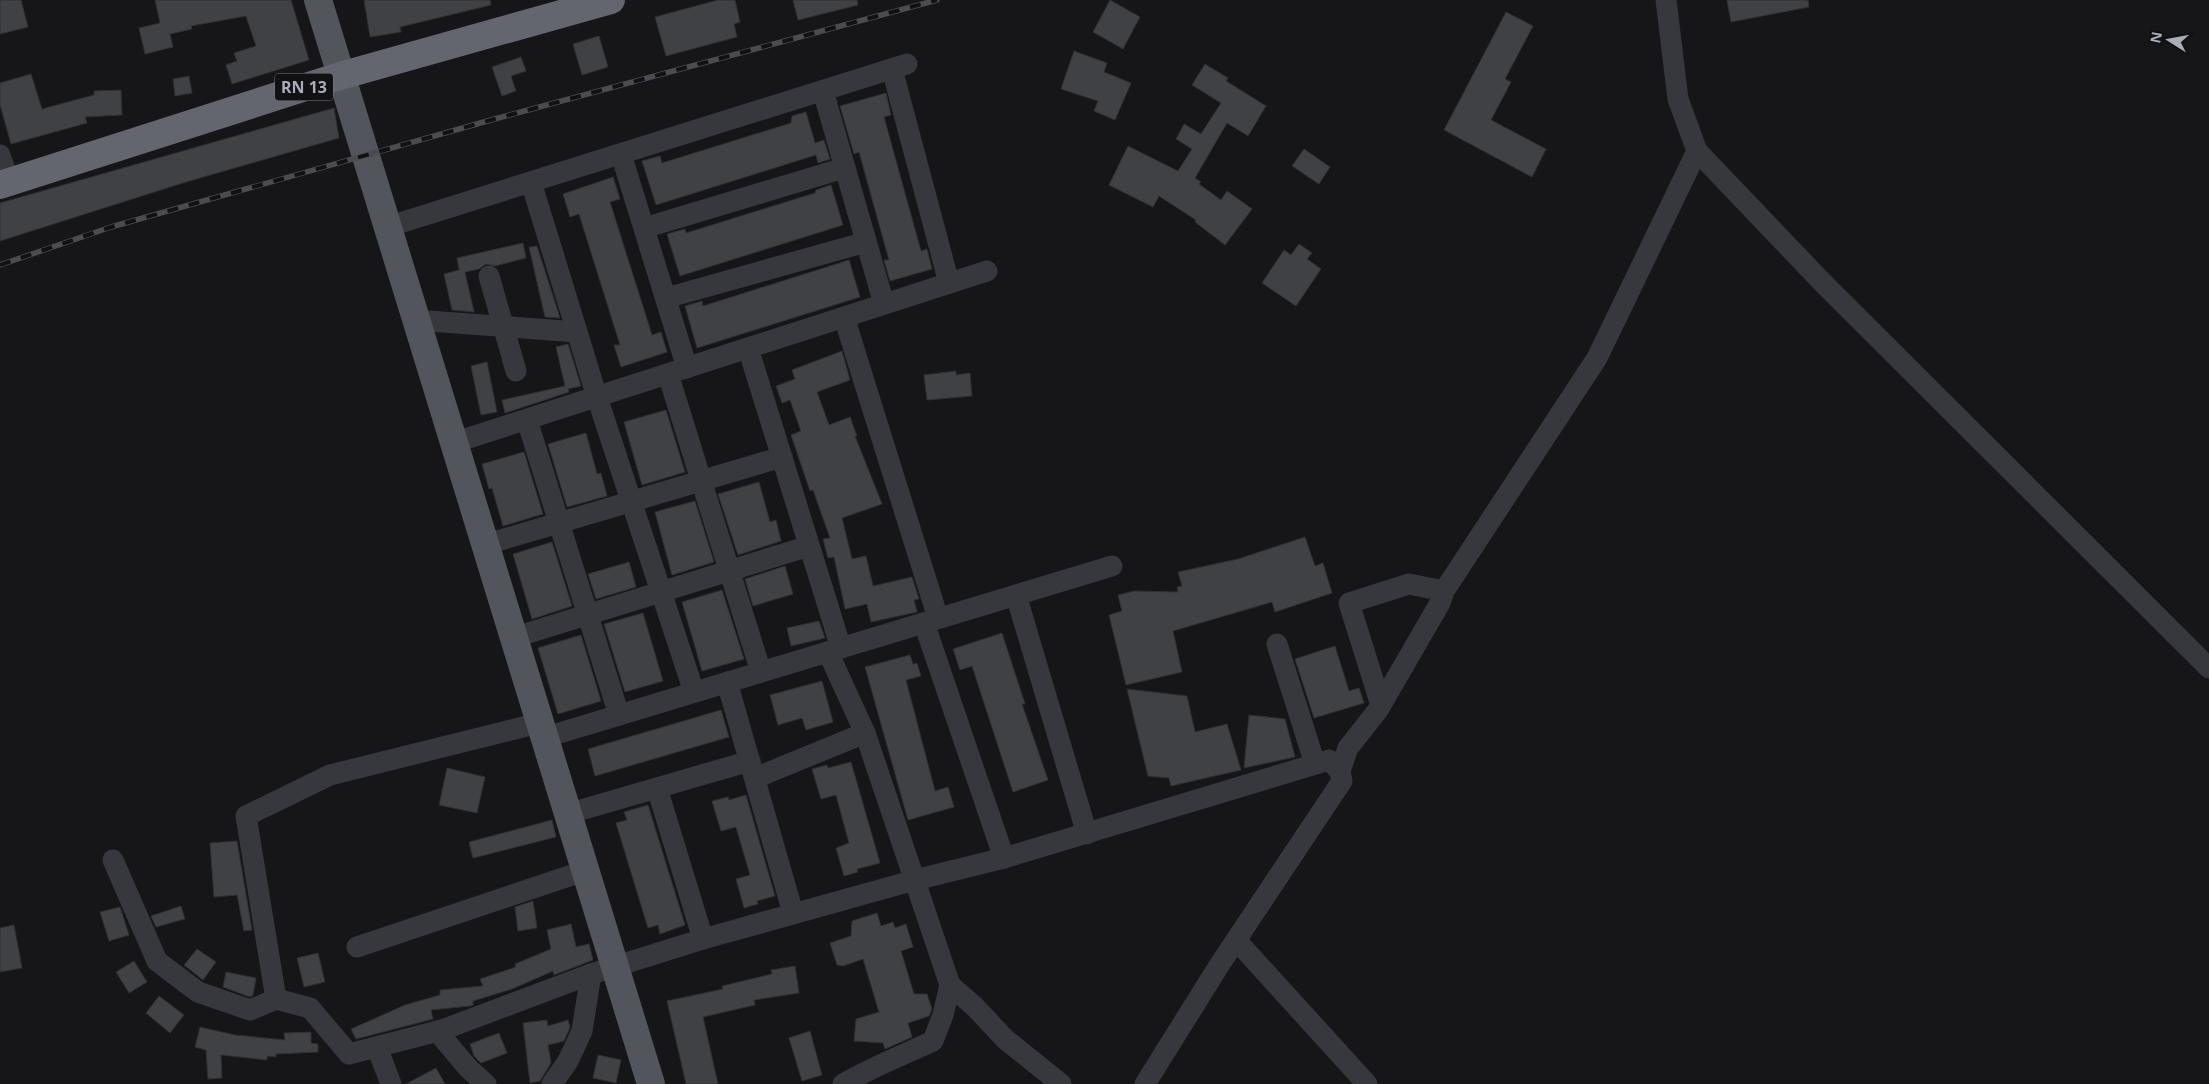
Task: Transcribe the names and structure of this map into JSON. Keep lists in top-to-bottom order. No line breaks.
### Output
{"streets":{"highway":["RN 13"]},"north":"left"}
